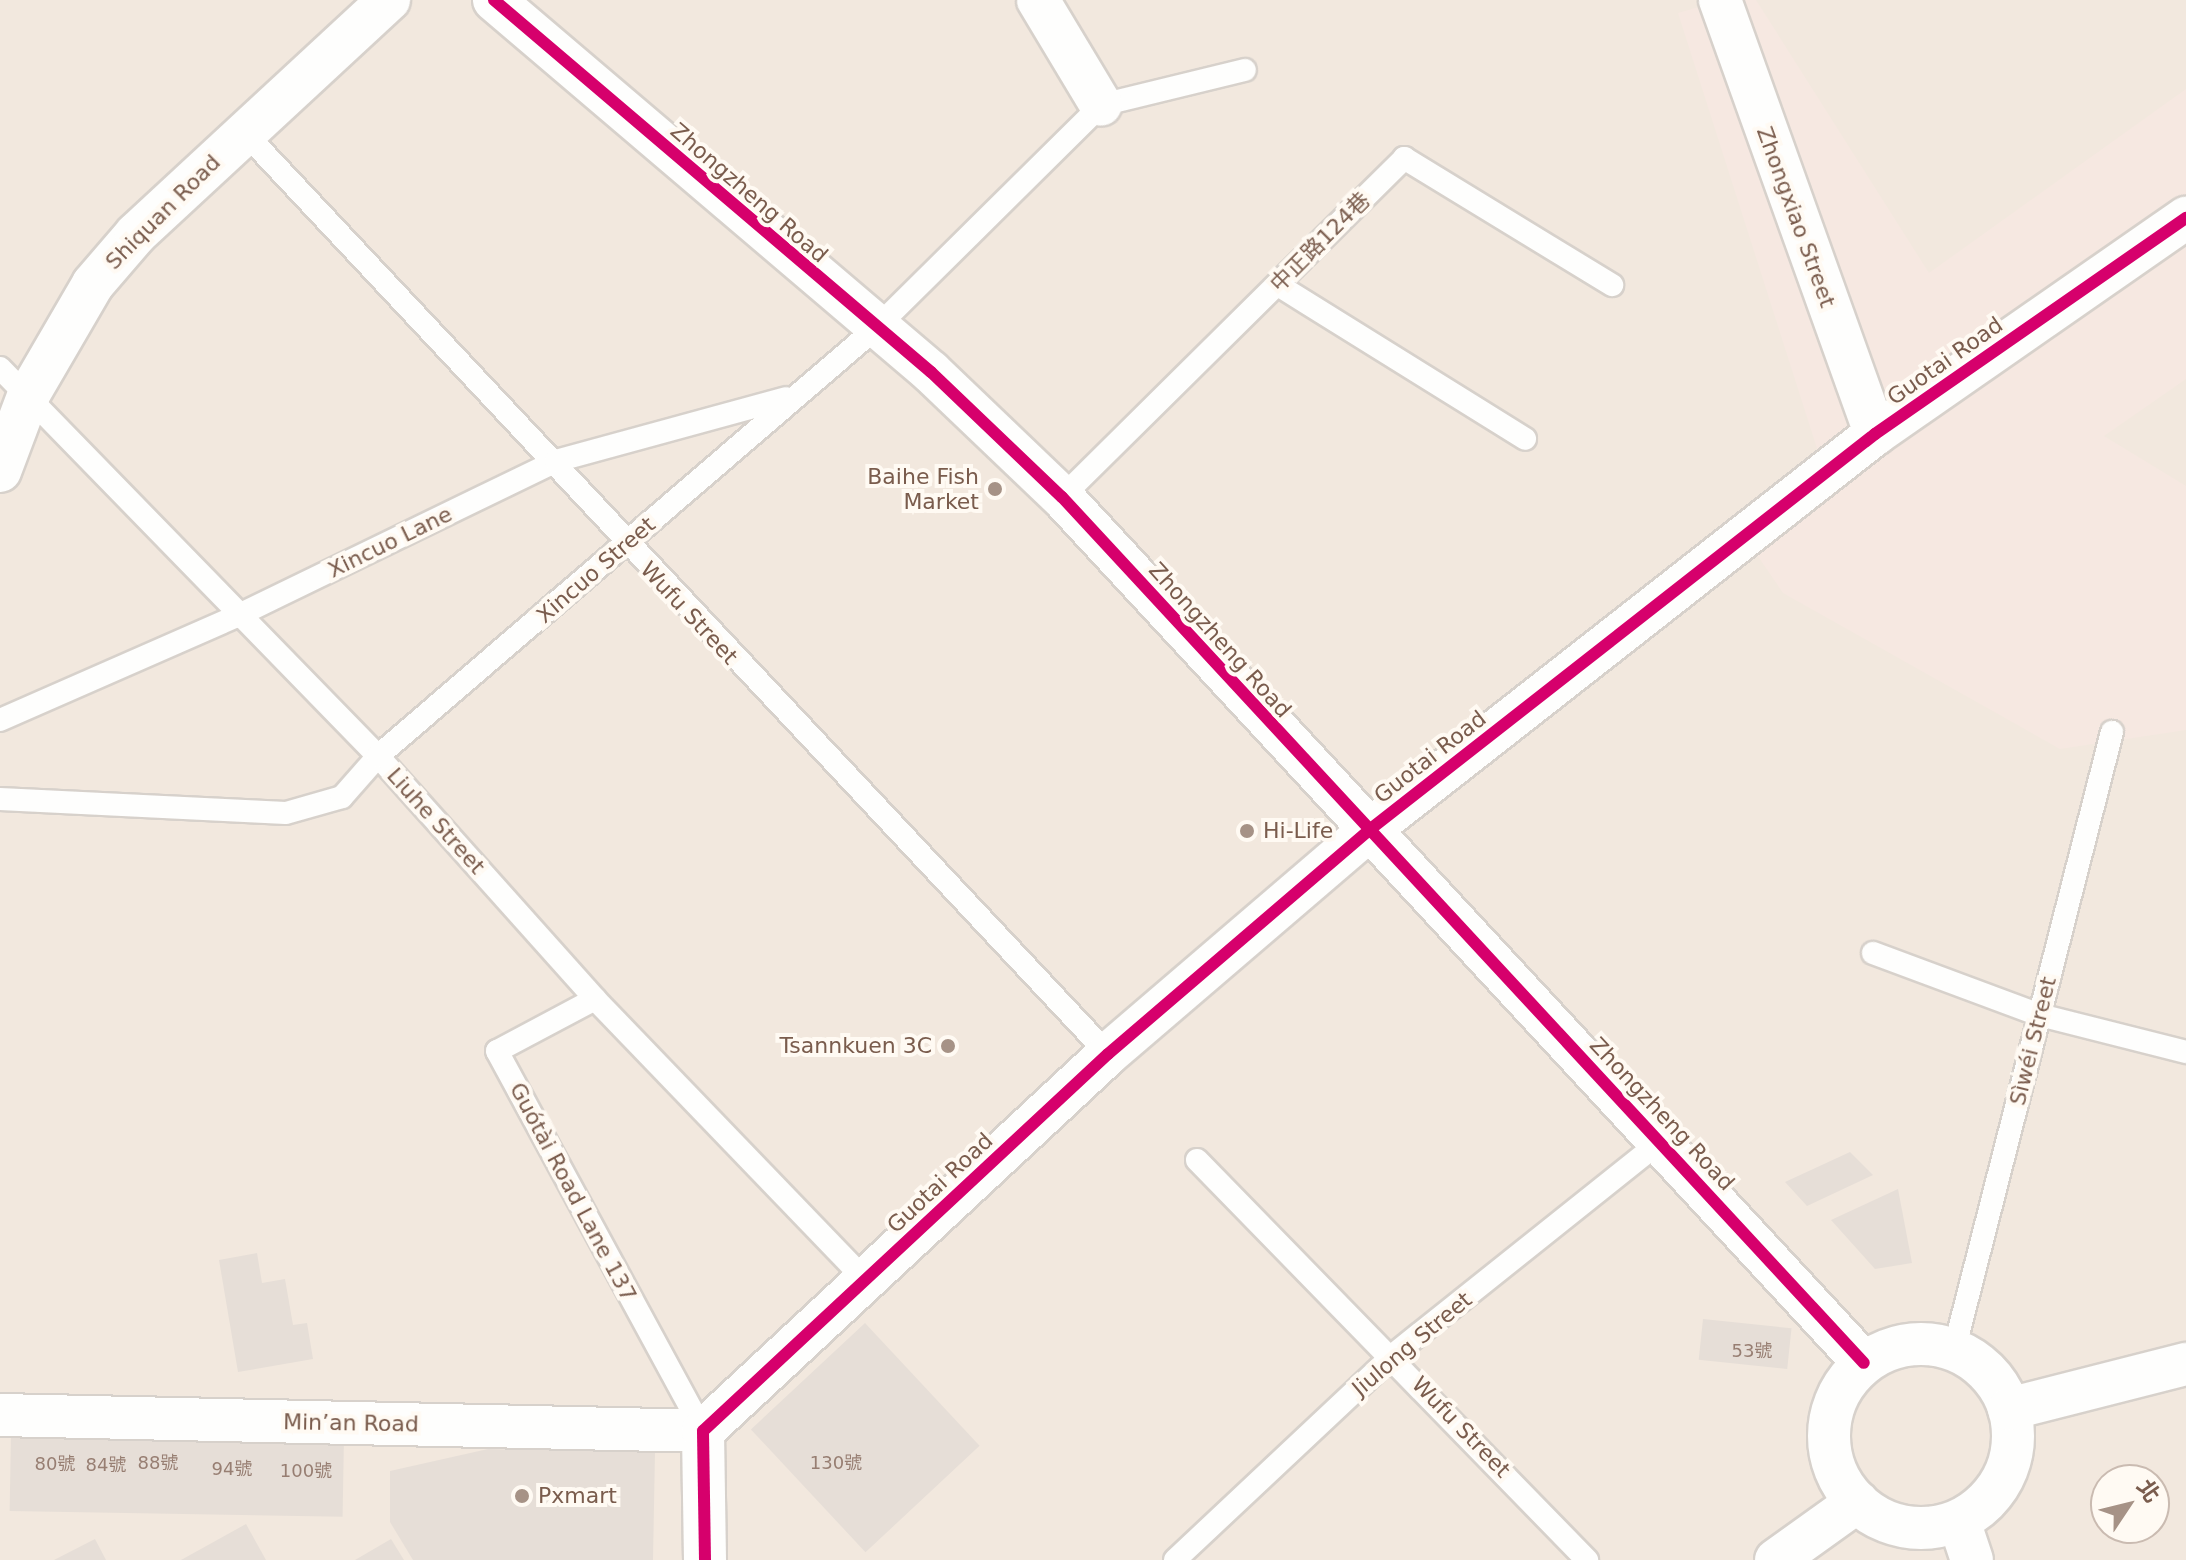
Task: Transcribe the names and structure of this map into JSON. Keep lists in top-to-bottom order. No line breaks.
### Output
{"streets":{"street":["Zhongzheng Road","Shiquan Road","Zhongxiao Street","Guotai Road","Min’an Road"],"lane":["中正路124巷","Xincuo Lane","Xincuo Street","Wufu Street","Liuhe Street","Sìwéi Street","Guótài Road Lane 137","Jiulong Street"]},"crossings":[["Zhongzheng Road","中正路124巷"],["Zhongzheng Road","Guotai Road"],["Zhongzheng Road","Xincuo Street"],["Zhongzheng Road","Sìwéi Street"],["Zhongzheng Road","Jiulong Street"],["Shiquan Road","Wufu Street"],["Shiquan Road","Liuhe Street"],["Zhongxiao Street","Guotai Road"],["Guotai Road","Wufu Street"],["Guotai Road","Liuhe Street"],["Guotai Road","Guótài Road Lane 137"],["Guotai Road","Min’an Road"],["Xincuo Lane","Xincuo Street"],["Xincuo Lane","Wufu Street"],["Xincuo Lane","Liuhe Street"],["Xincuo Street","Wufu Street"],["Xincuo Street","Liuhe Street"],["Wufu Street","Jiulong Street"],["Liuhe Street","Guótài Road Lane 137"],["Guótài Road Lane 137","Min’an Road"]],"places":["Baihe Fish Market","Hi-Life","Tsannkuen 3C","Pxmart"],"house_numbers":["53號","88號","130號","80號","84號","94號","100號"],"north":"top right"}
